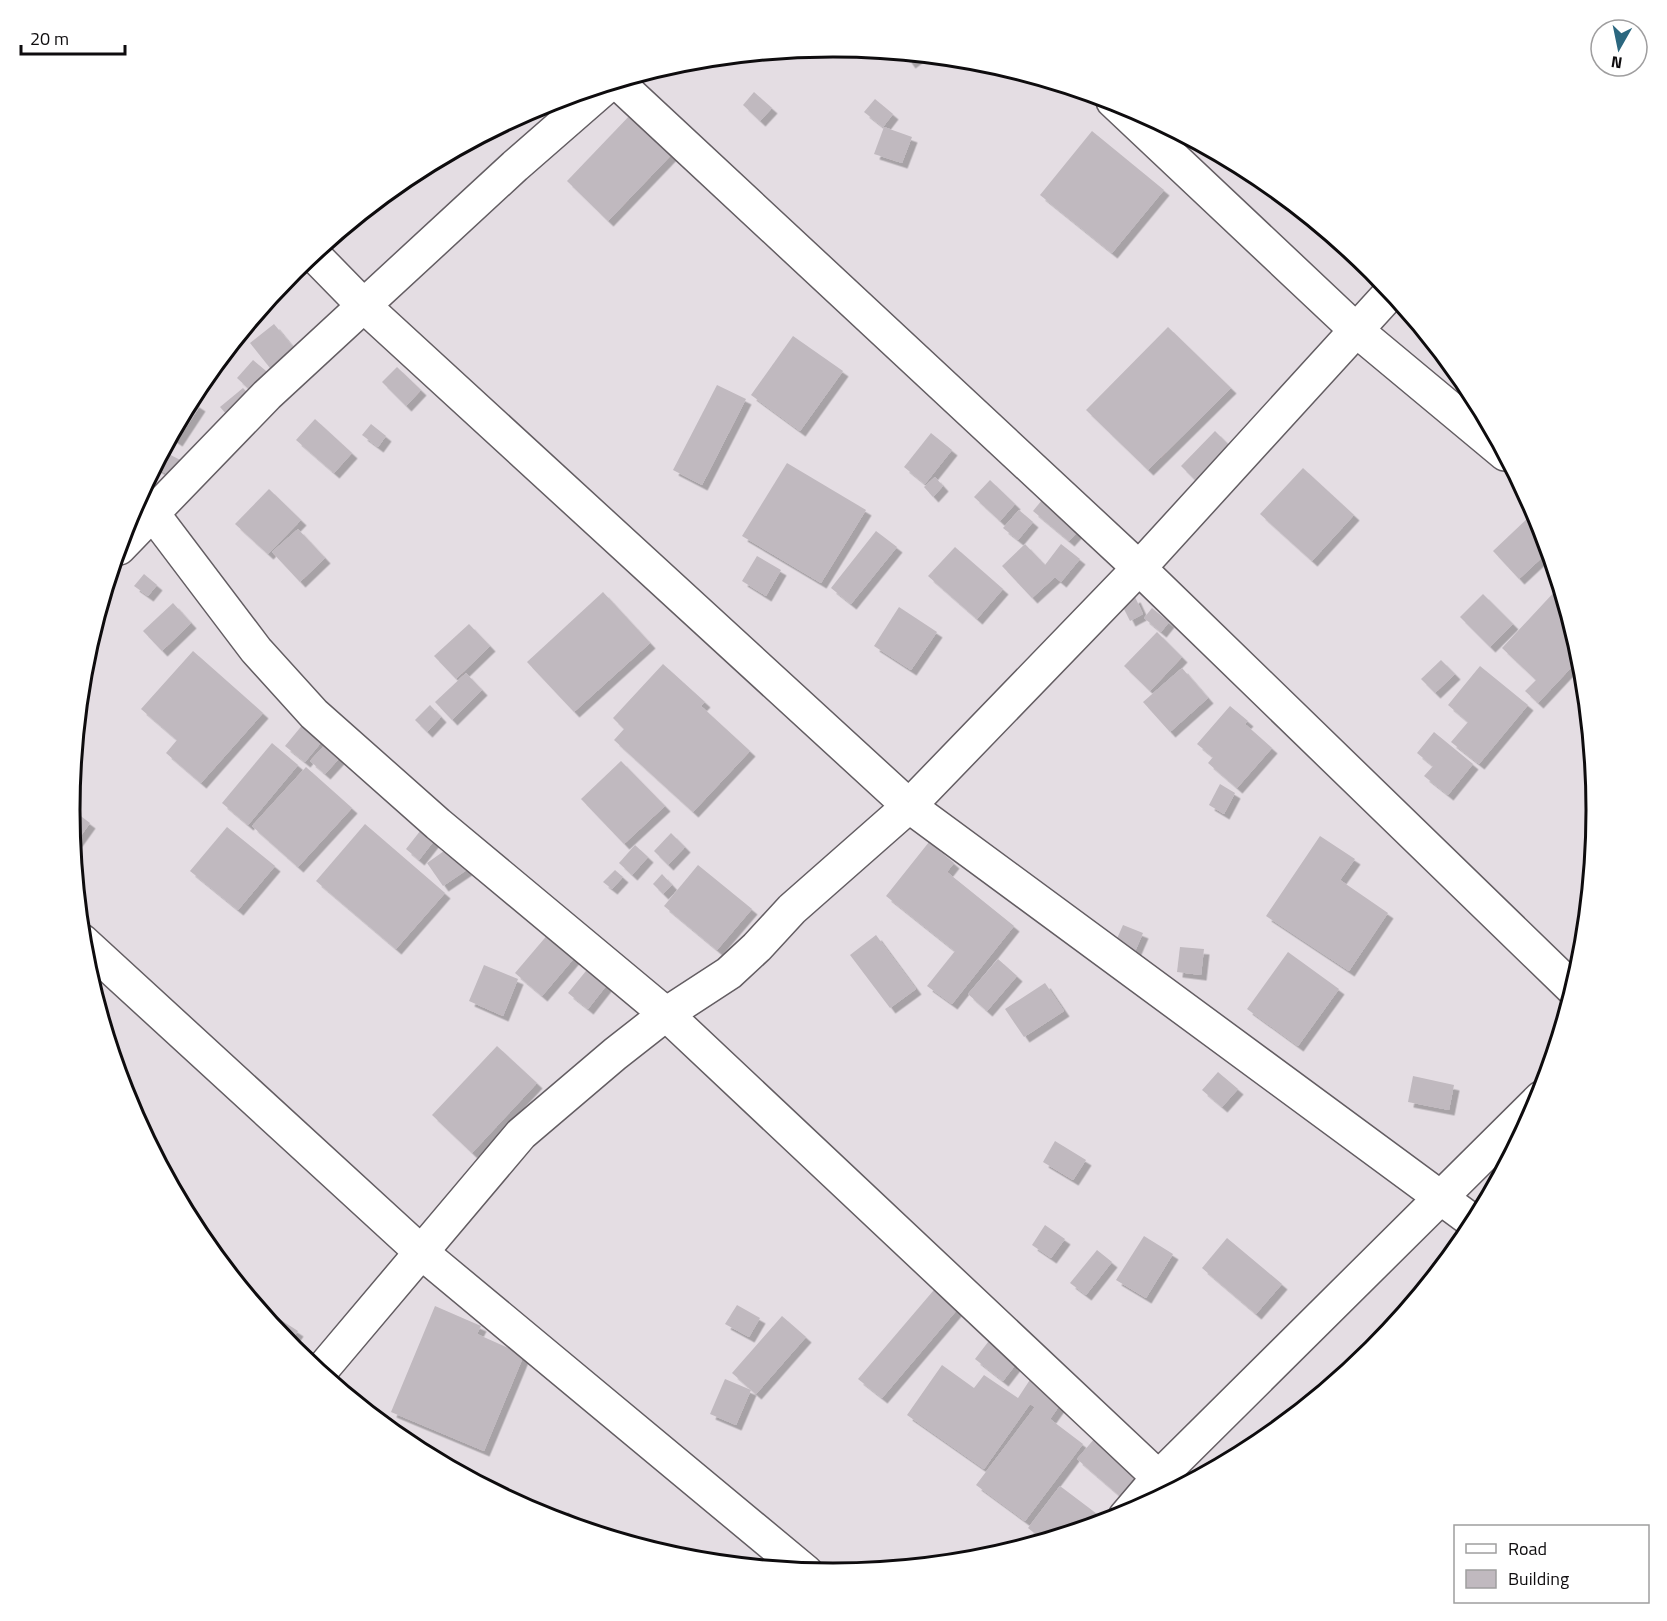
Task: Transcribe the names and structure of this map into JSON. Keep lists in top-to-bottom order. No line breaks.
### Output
{"legend":["Road","Building"],"scale_bar":"20 m","north":"bottom"}
